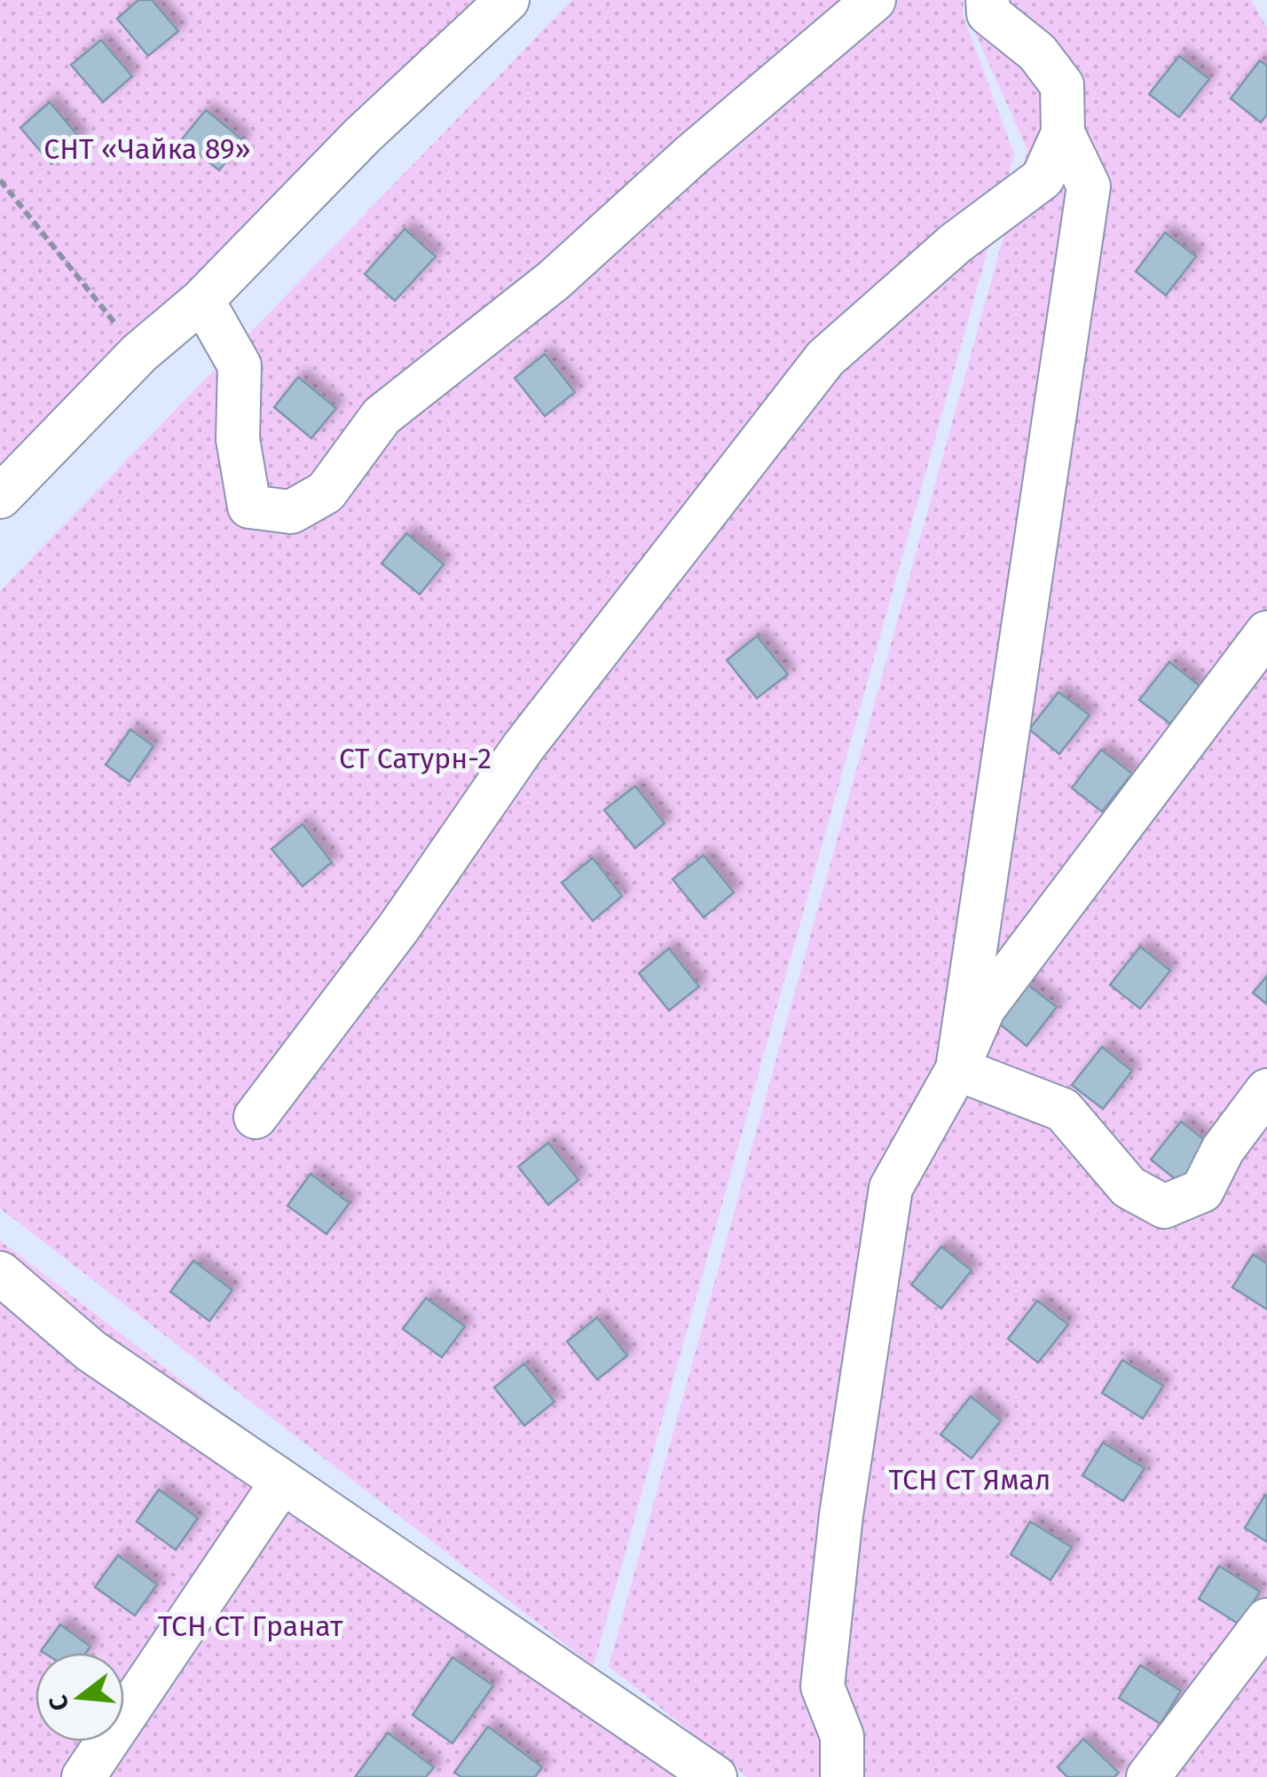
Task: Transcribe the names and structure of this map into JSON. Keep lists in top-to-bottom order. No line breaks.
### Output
{"parks":["СНТ «Чайка 89»","СТ Сатурн-2","ТСН СТ Ямал","ТСН СТ Гранат"],"north":"left"}
